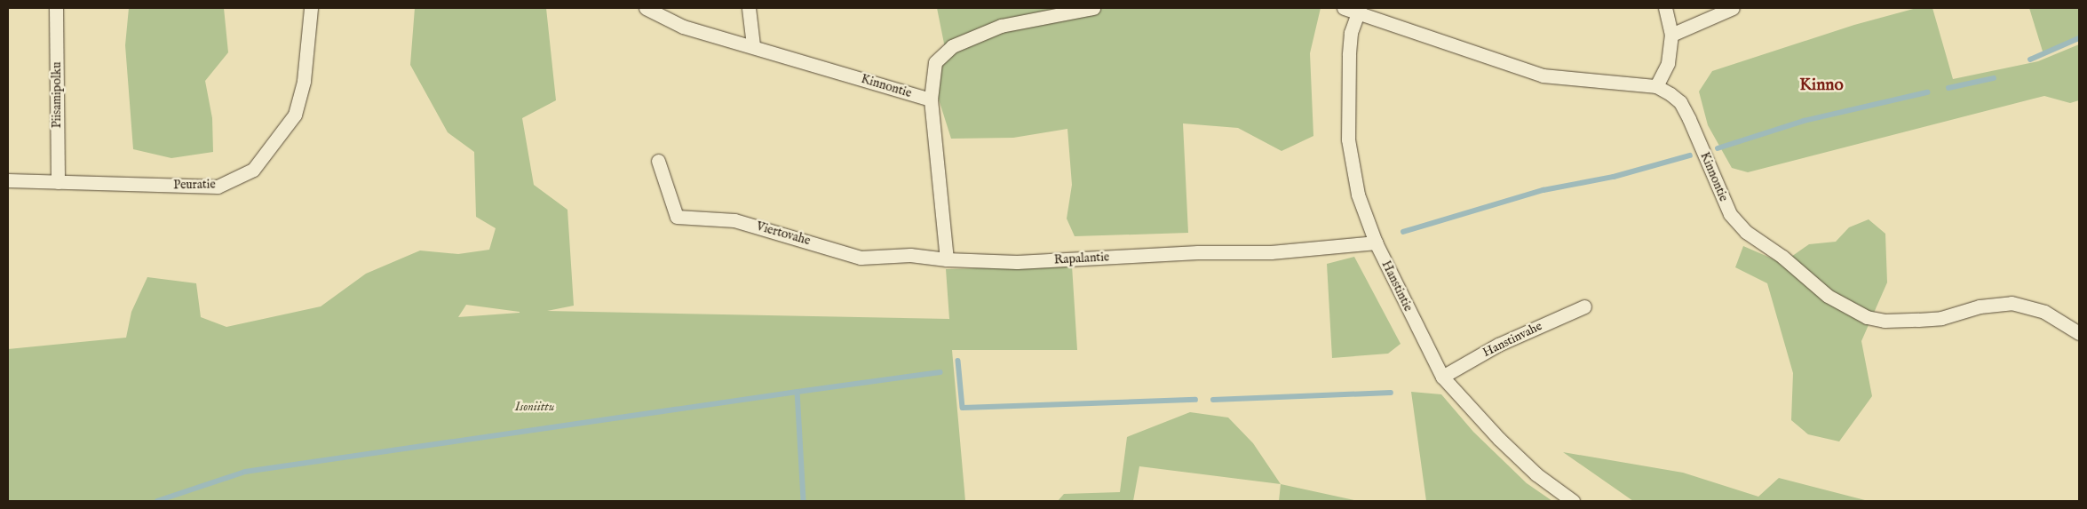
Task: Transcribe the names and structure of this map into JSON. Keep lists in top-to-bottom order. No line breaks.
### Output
{"streets":{"street":["Kinnontie","Piisamipolku","Peuratie","Viertovahe","Rapalantie","Hanstintie","Hanstinvahe"]},"crossings":[["Kinnontie","Hanstintie"],["Piisamipolku","Peuratie"],["Viertovahe","Rapalantie"],["Rapalantie","Hanstintie"],["Hanstintie","Hanstinvahe"]],"districts":["Kinno"],"parks":["Isoniittu"]}
